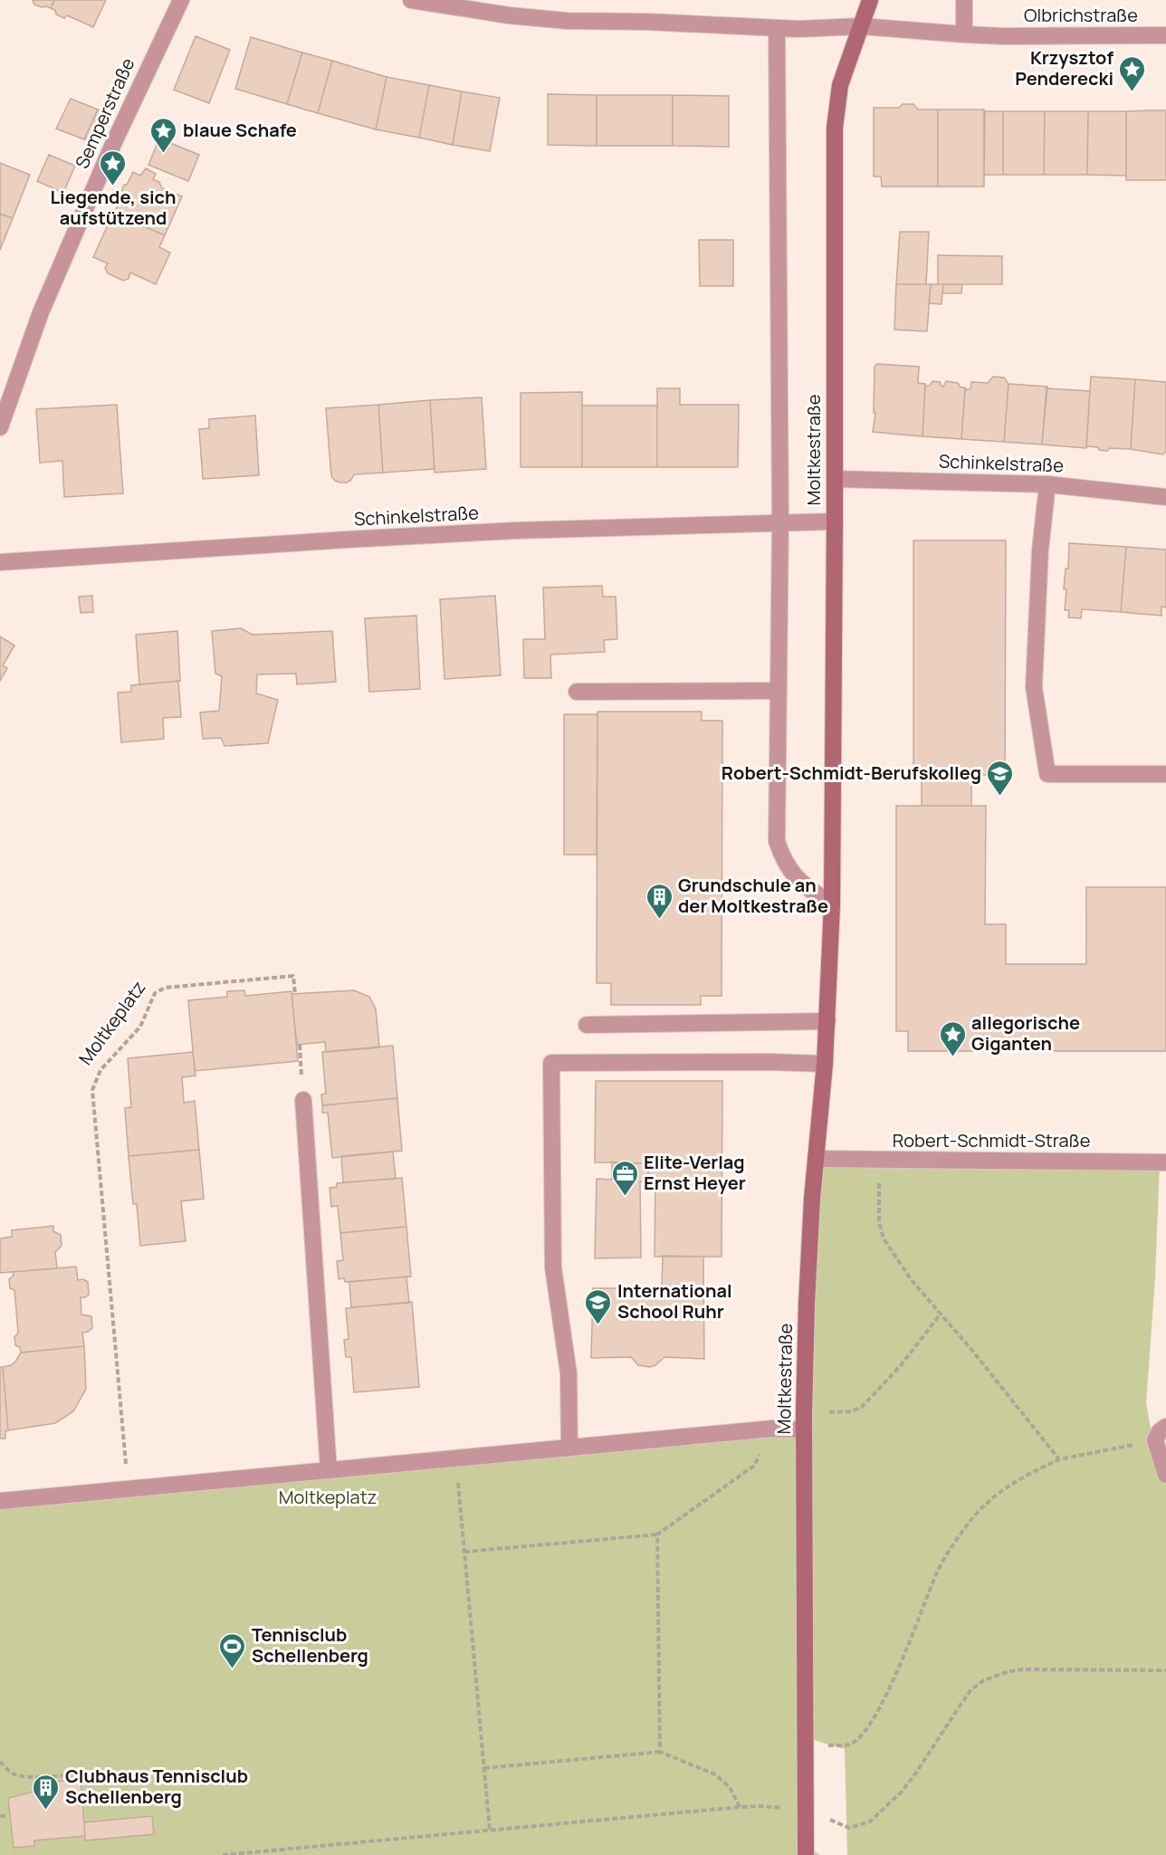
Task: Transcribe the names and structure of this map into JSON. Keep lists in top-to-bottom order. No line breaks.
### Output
{"streets":{"street":["Olbrichstraße","Semperstraße","Moltkestraße","Schinkelstraße","Robert-Schmidt-Straße"],"path":["Moltkeplatz"]},"crossings":[["Olbrichstraße","Moltkestraße"],["Moltkestraße","Schinkelstraße"],["Moltkestraße","Robert-Schmidt-Straße"]],"parks":["Moltkeplatz"],"places":{"place":["Krzysztof Penderecki","blaue Schafe","Liegende, sich aufstützend","allegorische Giganten"],"school or university":["Robert-Schmidt-Berufskolleg","International School Ruhr"],"building":["Grundschule an der Moltkestraße","Clubhaus Tennisclub Schellenberg"],"office":["Elite-Verlag Ernst Heyer"],"sports":["Tennisclub Schellenberg"]}}
